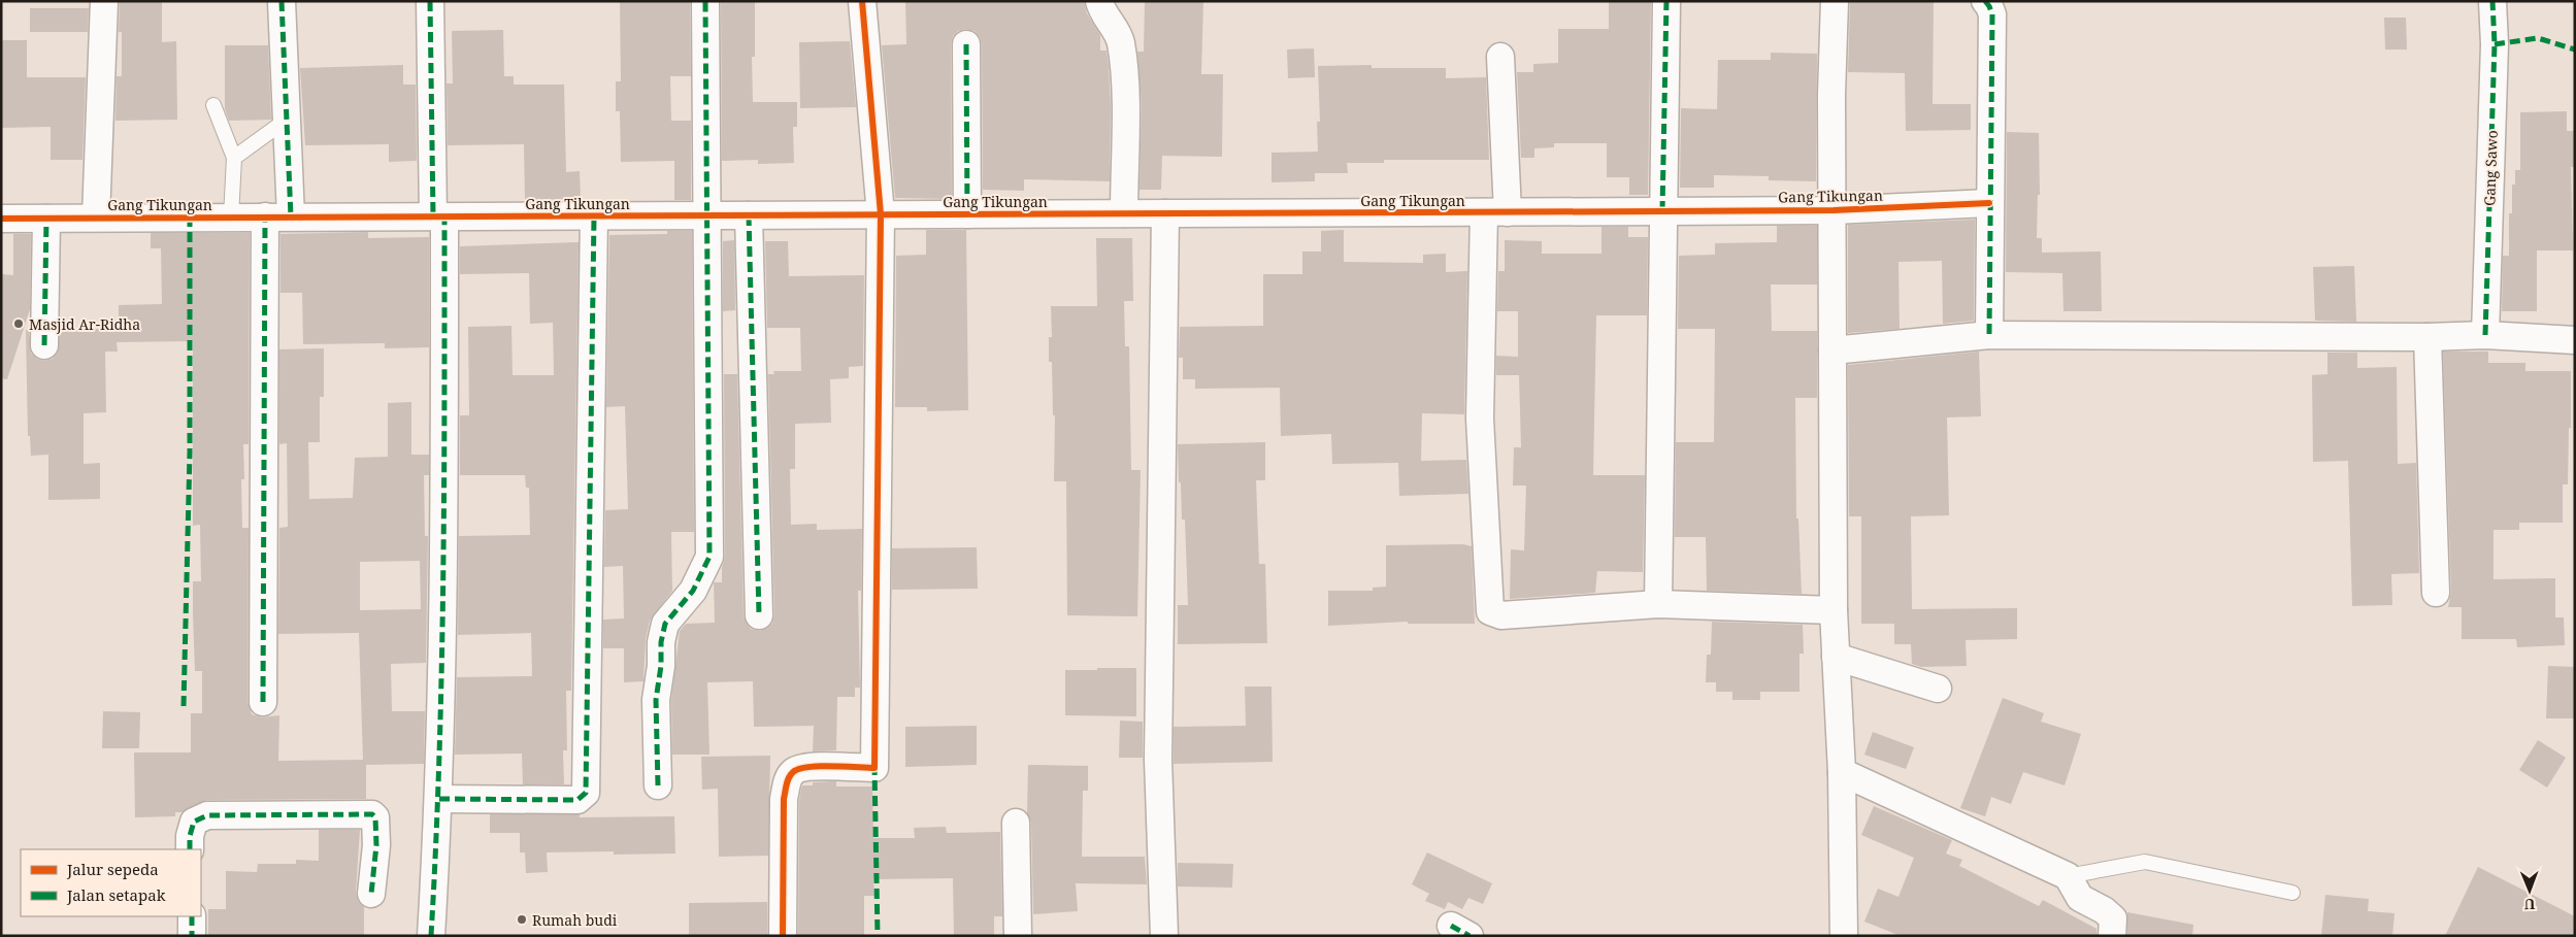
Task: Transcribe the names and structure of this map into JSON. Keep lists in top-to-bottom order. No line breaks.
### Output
{"streets":{"street":["Gang Sawo","Gang Tikungan"]},"places":["Masjid Ar-Ridha","Rumah budi"],"legend":["Jalur sepeda","Jalan setapak"],"north":"bottom"}
